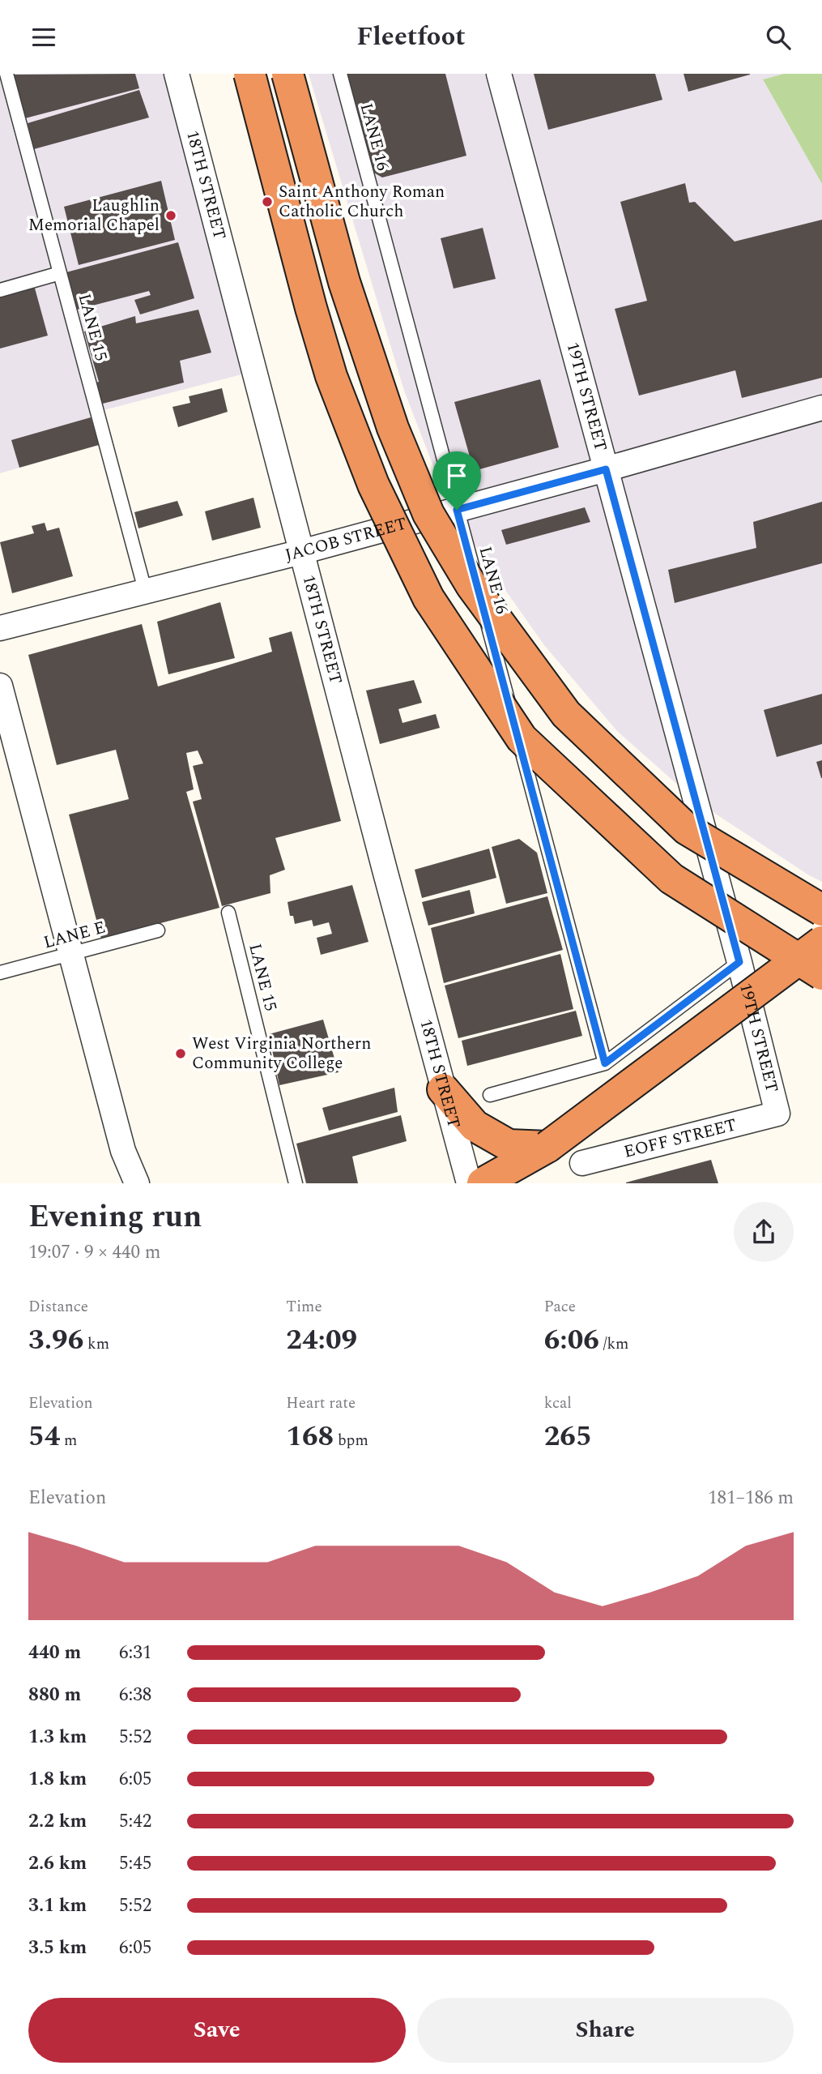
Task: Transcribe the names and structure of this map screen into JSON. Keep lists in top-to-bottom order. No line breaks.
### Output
{"streets":{"street":["18TH STREET","19TH STREET","JACOB STREET","EOFF STREET"],"lane":["LANE 16","LANE 15","LANE E"]},"crossings":[["LANE 16","JACOB STREET"],["18TH STREET","JACOB STREET"],["LANE 15","JACOB STREET"],["19TH STREET","JACOB STREET"],["19TH STREET","EOFF STREET"]],"places":["Saint Anthony Roman Catholic Church","Laughlin Memorial Chapel","West Virginia Northern Community College"],"page":{"header":"Fleetfoot","heading":["Evening run","19:07 · 9 × 440 m"],"stats":[["Distance","3.96 km"],["Time","24:09"],["Pace","6:06 /km"],["Elevation","54 m"],["Heart rate","168 bpm"],["kcal","265"]],"chart":["Elevation","181–186 m"],"list":[{"name":"440 m","note":"6:31"},{"name":"880 m","note":"6:38"},{"name":"1.3 km","note":"5:52"},{"name":"1.8 km","note":"6:05"},{"name":"2.2 km","note":"5:42"},{"name":"2.6 km","note":"5:45"},{"name":"3.1 km","note":"5:52"},{"name":"3.5 km","note":"6:05"}],"buttons":["Save","Share"]}}
